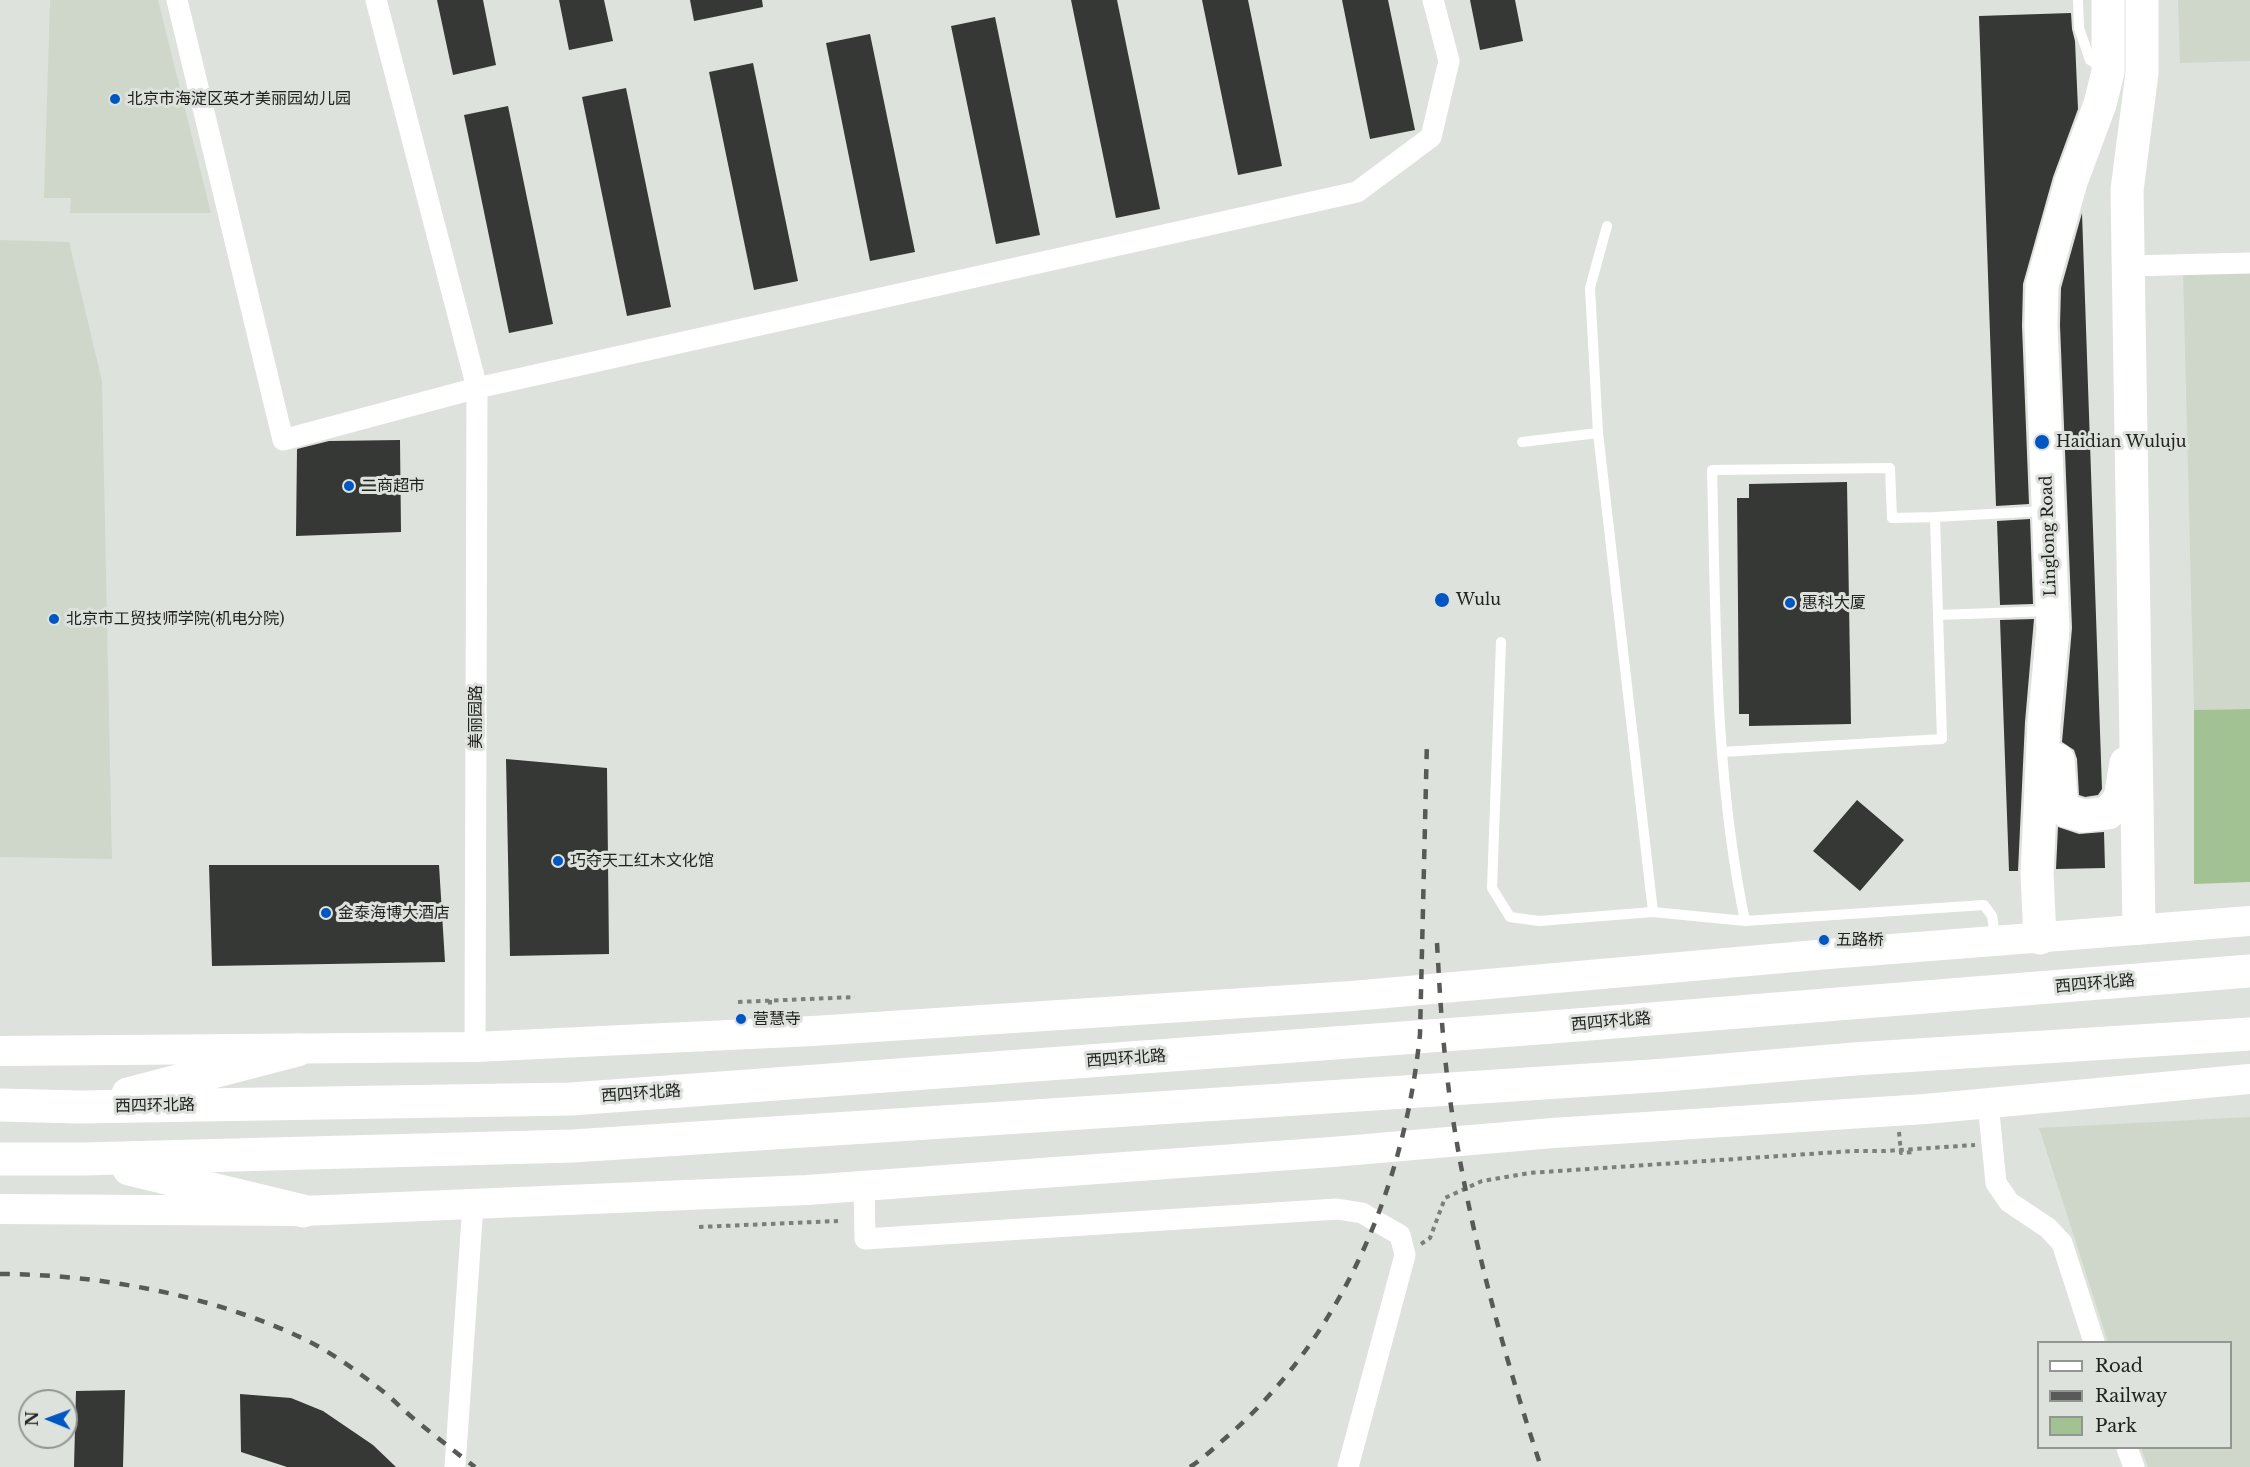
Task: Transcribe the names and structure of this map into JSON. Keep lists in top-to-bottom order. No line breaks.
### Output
{"streets":{"main road":["Linglong Road","西四环北路"],"street":["美丽园路"]},"places":["北京市海淀区英才美丽园幼儿园","Haidian Wuluju","二商超市","Wulu","惠科大厦","北京市工贸技师学院(机电分院)","巧夺天工红木文化馆","金泰海博大酒店","五路桥","营慧寺"],"legend":["Road","Railway","Park"],"north":"left"}
